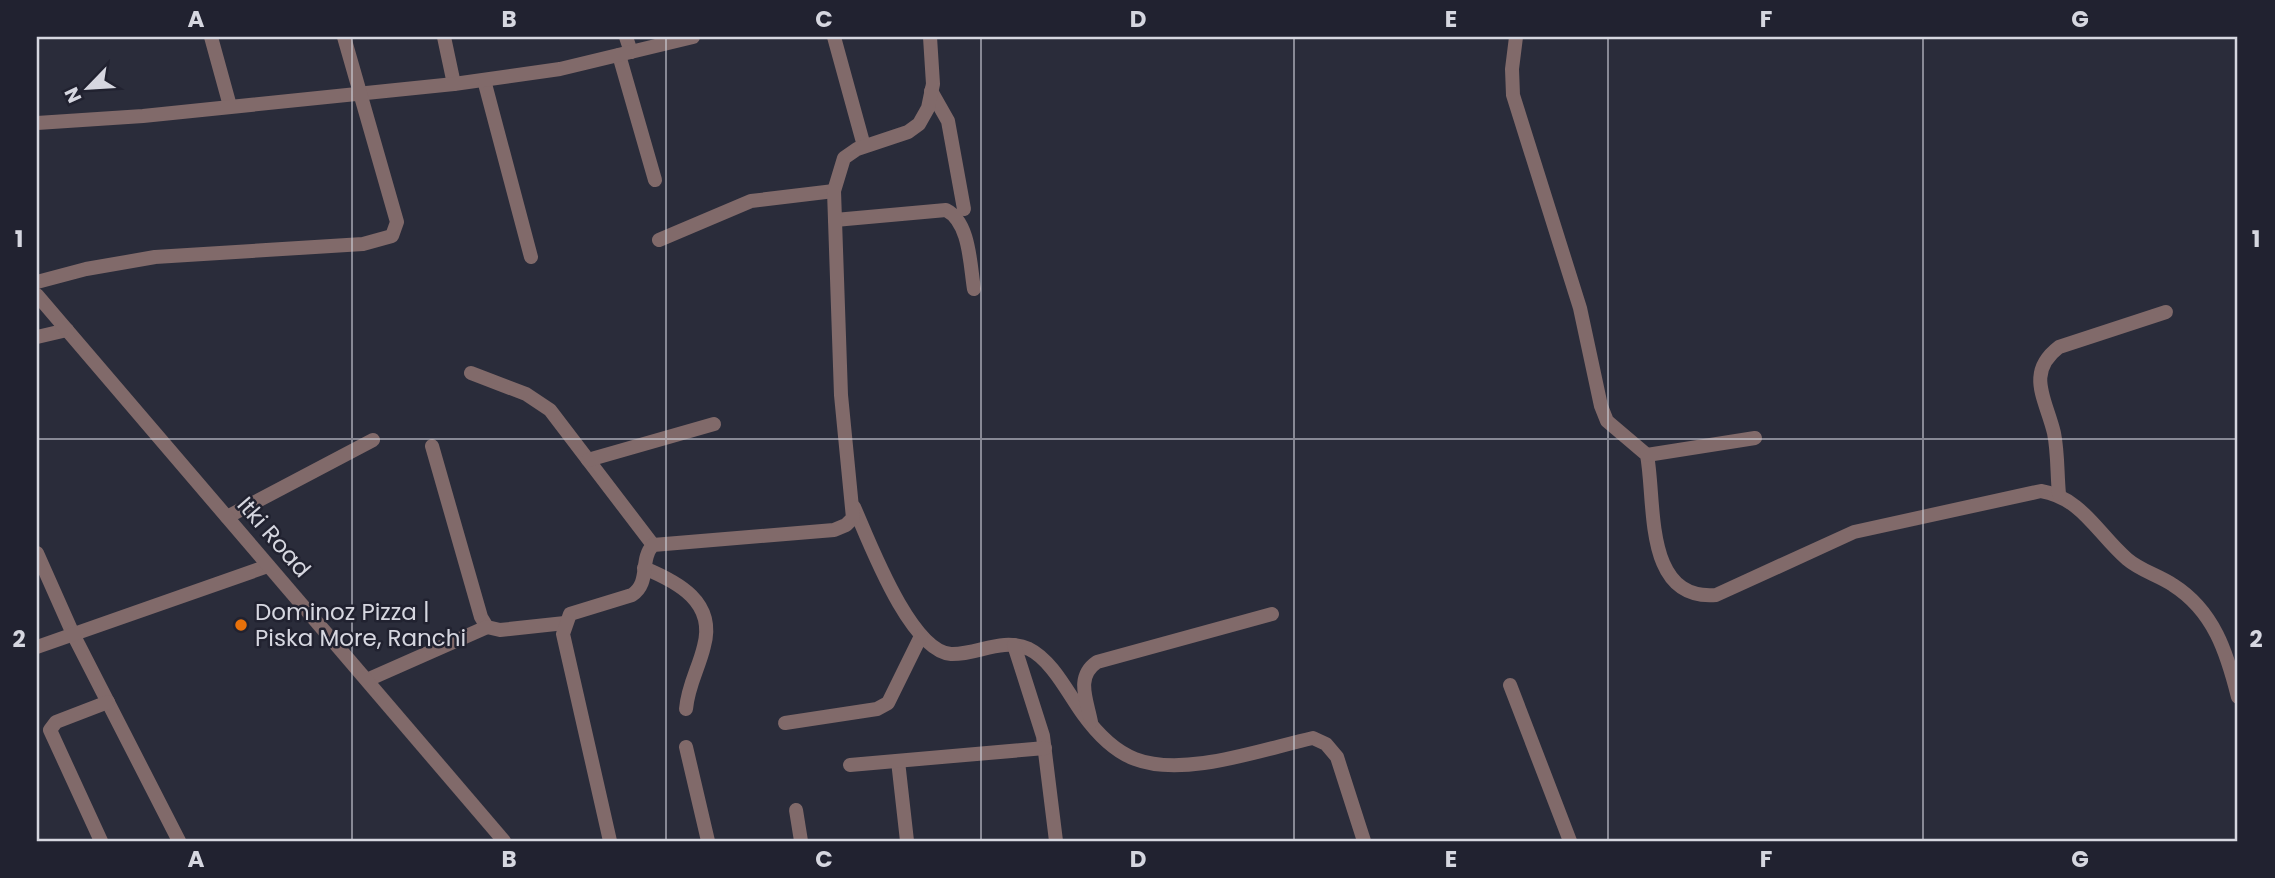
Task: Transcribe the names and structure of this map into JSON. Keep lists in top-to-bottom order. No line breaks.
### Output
{"streets":{"street":["Itki Road"]},"places":["Dominoz Pizza | Piska More, Ranchi"],"north":"bottom left","grid":{"columns":["A","B","C","D","E","F","G"],"rows":["1","2"]}}
